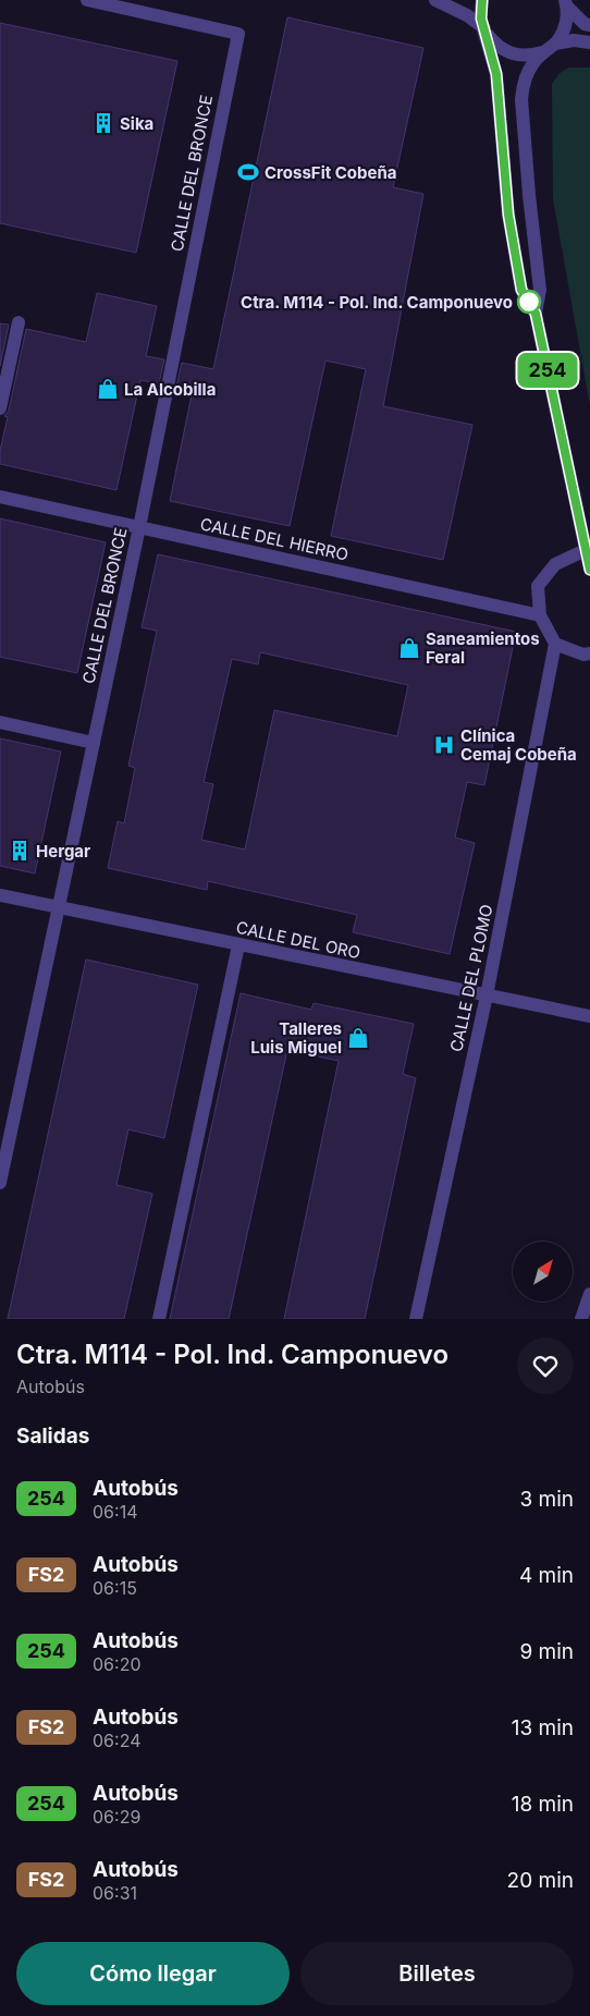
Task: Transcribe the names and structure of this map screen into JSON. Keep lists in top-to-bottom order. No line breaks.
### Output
{"streets":{"street":["CALLE DEL BRONCE","CALLE DEL HIERRO","CALLE DEL ORO","CALLE DEL PLOMO"]},"crossings":[["CALLE DEL BRONCE","CALLE DEL HIERRO"],["CALLE DEL BRONCE","CALLE DEL ORO"],["CALLE DEL ORO","CALLE DEL PLOMO"]],"places":{"building":["Sika","Hergar"],"sports":["CrossFit Cobeña"],"other":["Ctra. M114 - Pol. Ind. Camponuevo"],"shop":["La Alcobilla","Saneamientos Feral","Talleres Luis Miguel"],"hospital":["Clínica Cemaj Cobeña"]},"lines":["bus line 254"],"north":"top right","page":{"on_map":"254","heading":[["Ctra. M114 - Pol. Ind. Camponuevo","Autobús"],"Salidas"],"list":[{"mark":"254","name":"Autobús","note":"06:14","value":"3 min"},{"mark":"FS2","name":"Autobús","note":"06:15","value":"4 min"},{"mark":"254","name":"Autobús","note":"06:20","value":"9 min"},{"mark":"FS2","name":"Autobús","note":"06:24","value":"13 min"},{"mark":"254","name":"Autobús","note":"06:29","value":"18 min"},{"mark":"FS2","name":"Autobús","note":"06:31","value":"20 min"}],"buttons":["Cómo llegar","Billetes"]}}
